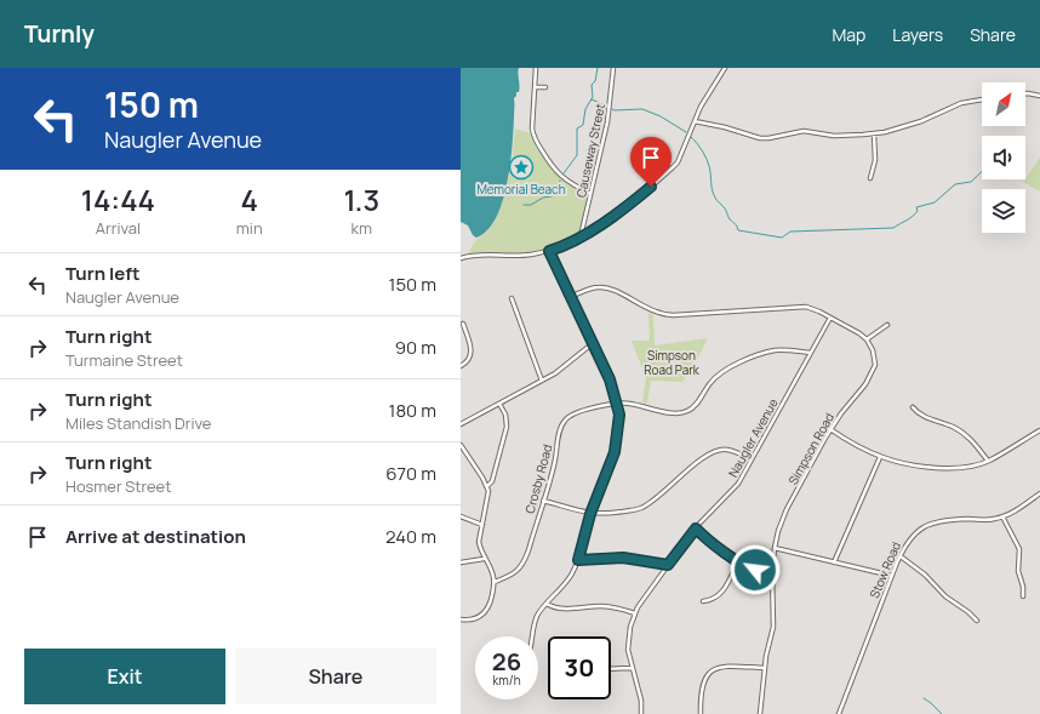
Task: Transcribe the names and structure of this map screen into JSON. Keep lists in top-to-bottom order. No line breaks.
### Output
{"streets":{"street":["Causeway Street","Naugler Avenue","Simpson Road","Crosby Road","Stow Road"]},"parks":["Simpson Road Park"],"places":{"place":["Memorial Beach"]},"north":"top right","page":{"header":"Turnly","nav":["Map","Layers","Share"],"turn":["150 m","Naugler Avenue"],"eta":["14:44","Arrival","4","min","1.3","km"],"list":[{"name":"Turn left","note":"Naugler Avenue","value":"150 m"},{"name":"Turn right","note":"Turmaine Street","value":"90 m"},{"name":"Turn right","note":"Miles Standish Drive","value":"180 m"},{"name":"Turn right","note":"Hosmer Street","value":"670 m"},{"name":"Arrive at destination","value":"240 m"}],"speed":"26 km/h","limit":"30","buttons":["Exit","Share"]}}
